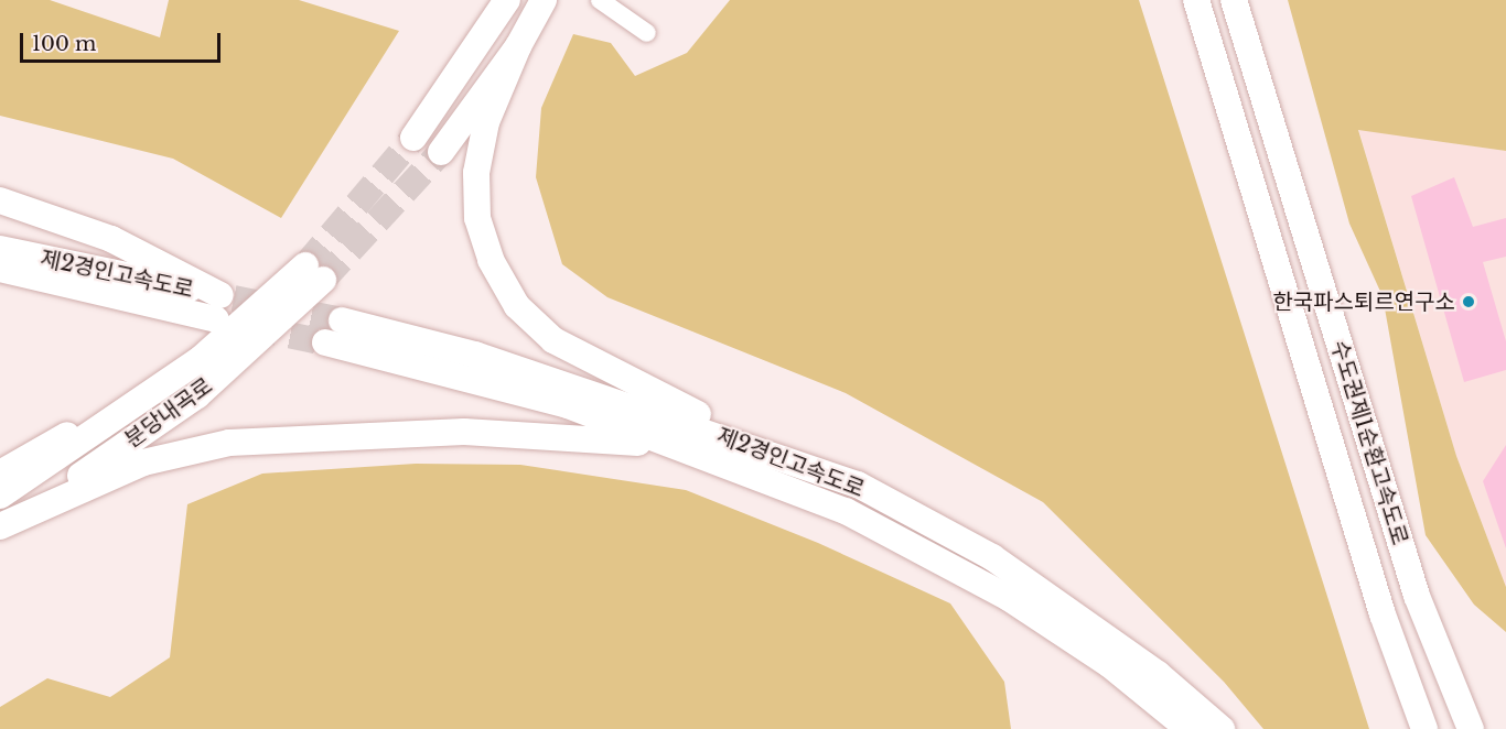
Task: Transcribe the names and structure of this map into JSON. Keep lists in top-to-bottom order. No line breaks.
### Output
{"streets":{"highway":["제2경인고속도로","분당내곡로","수도권제1순환고속도로"]},"places":["한국파스퇴르연구소"],"scale_bar":"100 m"}
